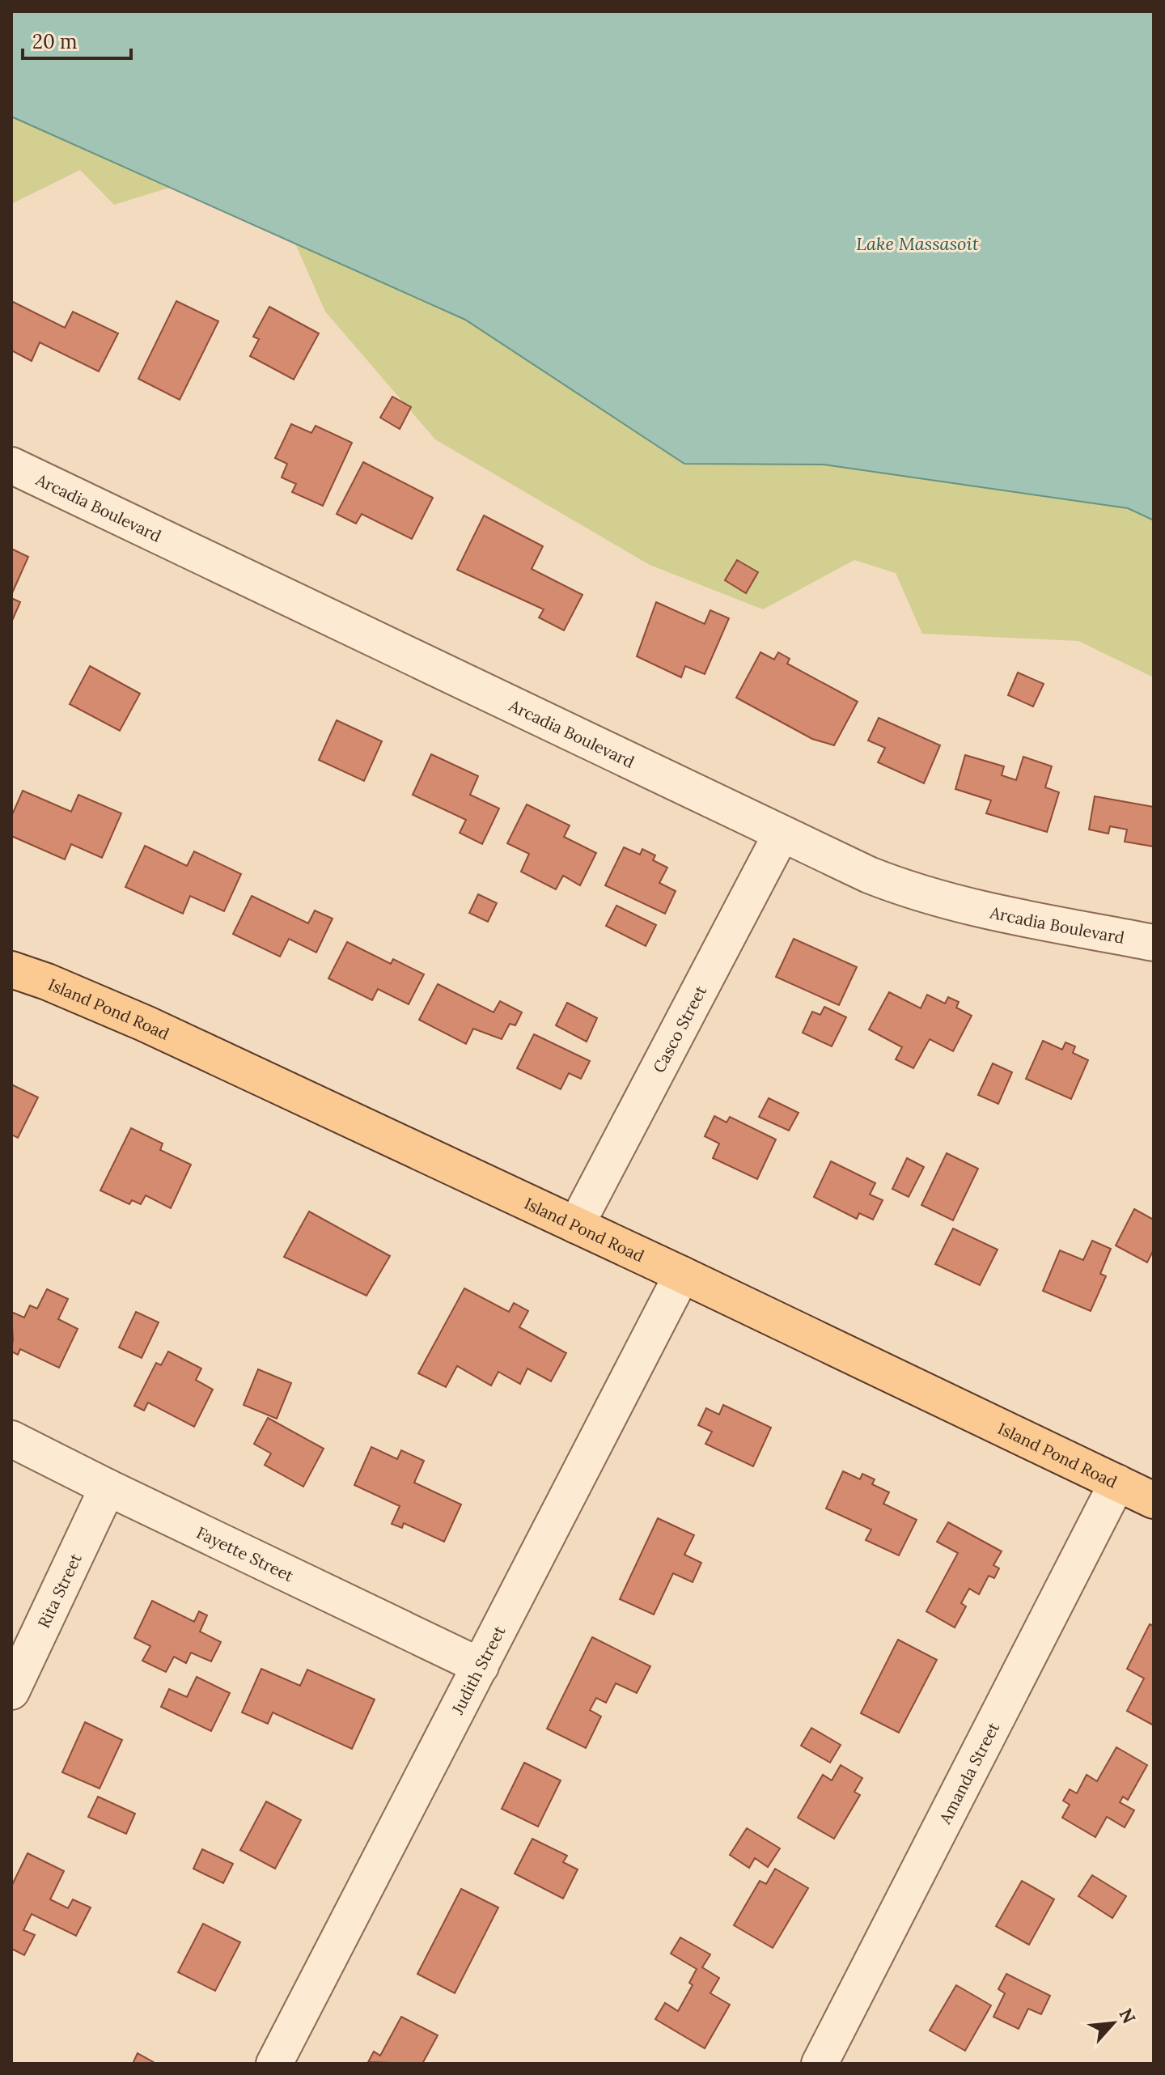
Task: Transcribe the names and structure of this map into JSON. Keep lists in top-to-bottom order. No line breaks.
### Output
{"streets":{"main road":["Island Pond Road"],"street":["Arcadia Boulevard","Casco Street","Fayette Street","Rita Street","Judith Street","Amanda Street"]},"crossings":[["Arcadia Boulevard","Casco Street"],["Island Pond Road","Casco Street"],["Island Pond Road","Judith Street"],["Island Pond Road","Amanda Street"],["Fayette Street","Rita Street"],["Fayette Street","Judith Street"]],"water":["Lake Massasoit"],"scale_bar":"20 m","north":"top right"}
